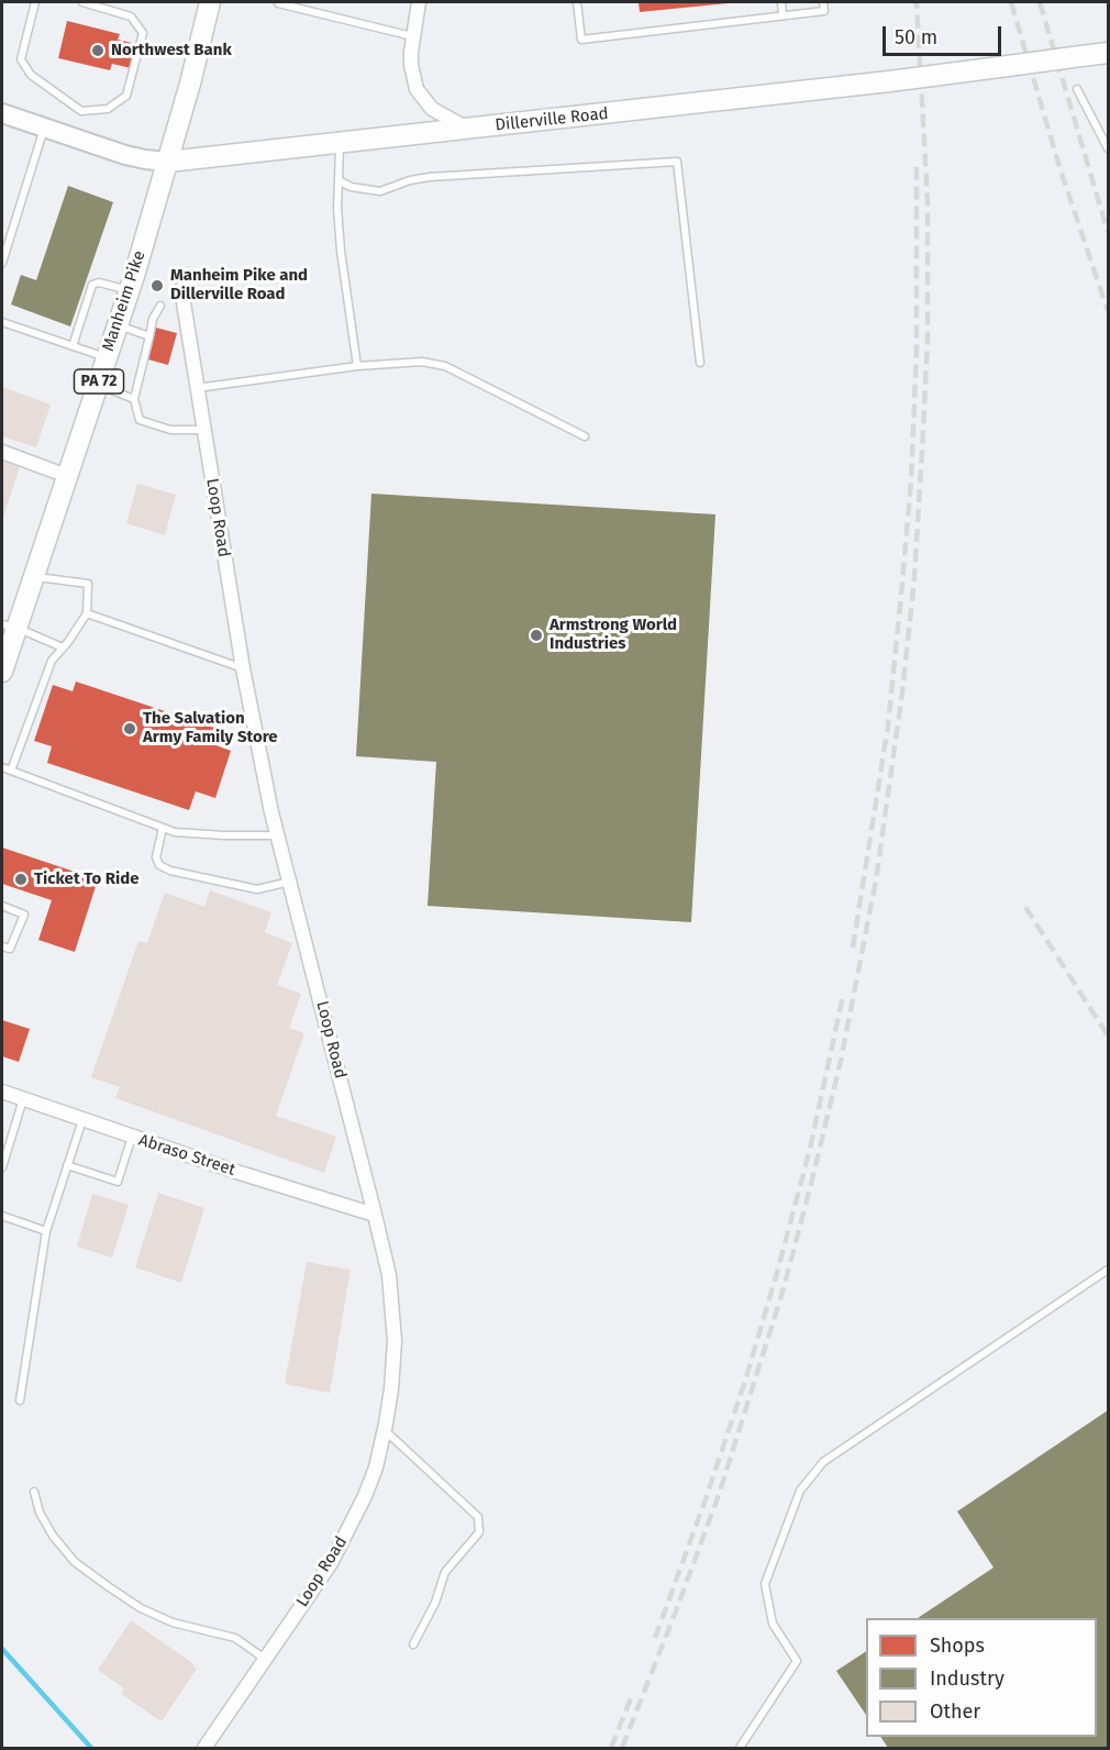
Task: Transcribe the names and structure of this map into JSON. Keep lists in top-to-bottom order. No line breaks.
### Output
{"streets":{"main road":["Dillerville Road","Manheim Pike","PA 72"],"street":["Loop Road","Abraso Street"]},"crossings":[["Dillerville Road","Manheim Pike"],["Loop Road","Abraso Street"]],"places":["Northwest Bank","Manheim Pike and Dillerville Road","Armstrong World Industries","The Salvation Army Family Store","Ticket To Ride"],"legend":["Shops","Industry","Other"],"scale_bar":"50 m"}
